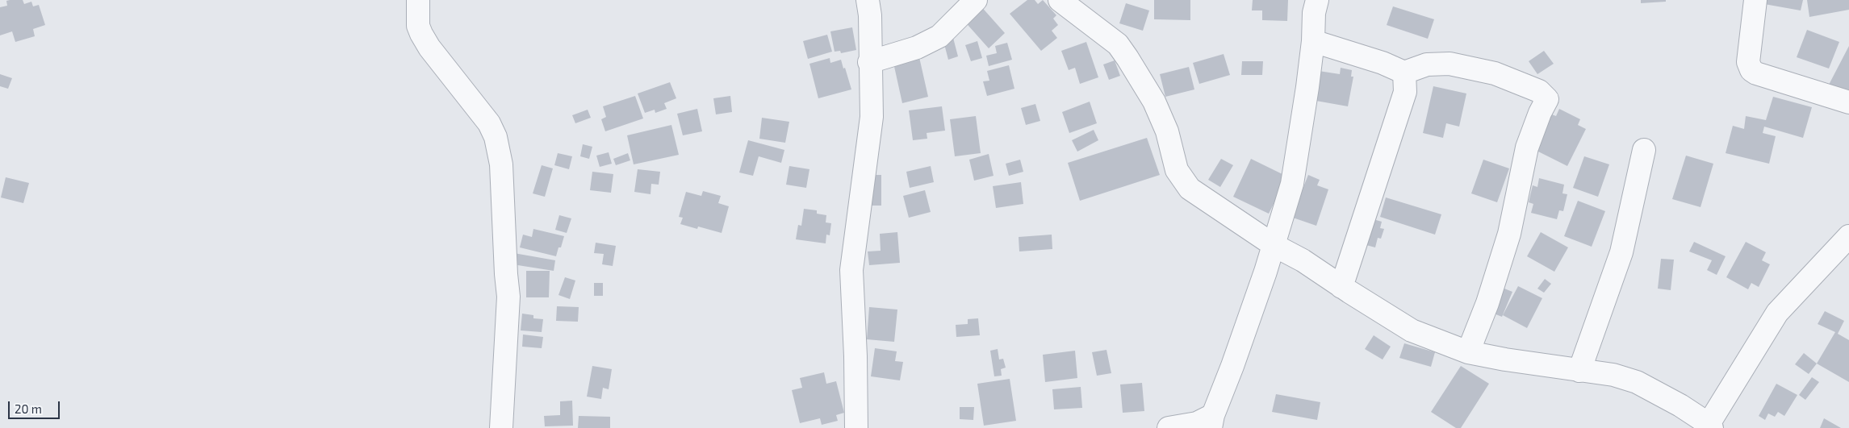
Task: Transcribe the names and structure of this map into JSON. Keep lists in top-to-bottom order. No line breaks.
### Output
{"scale_bar":"20 m"}
